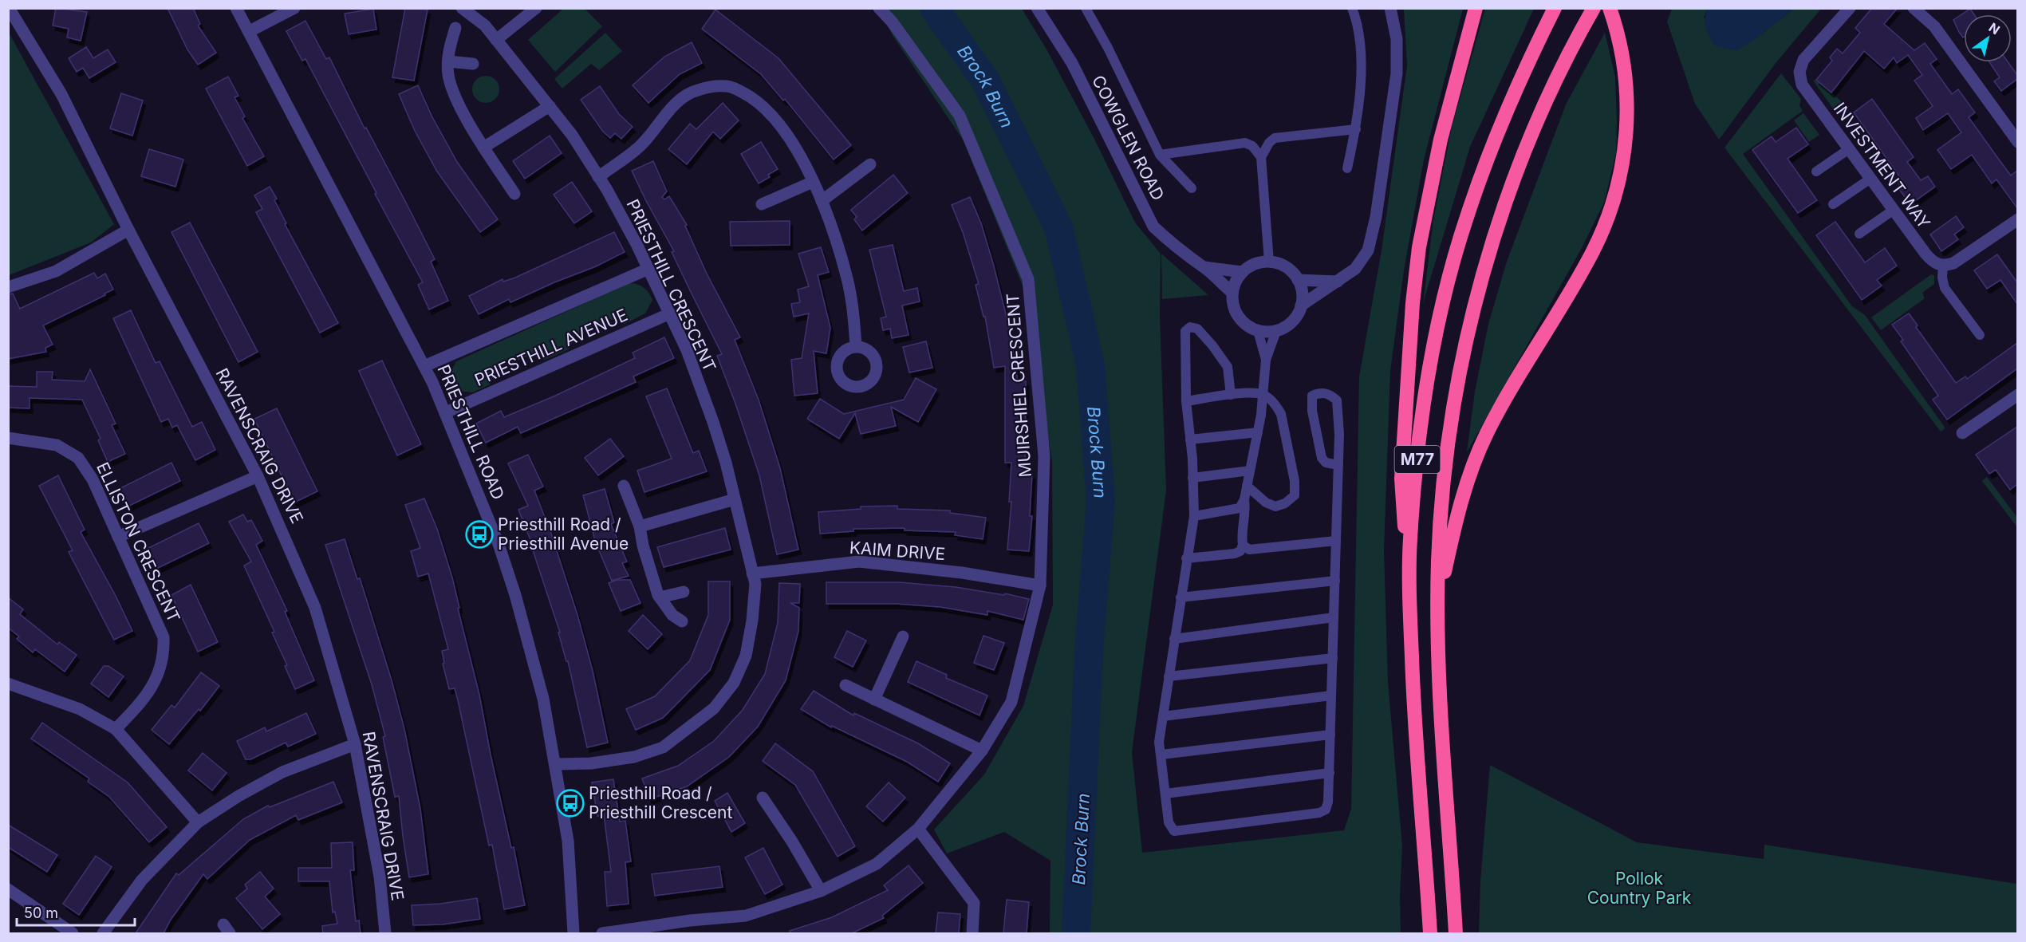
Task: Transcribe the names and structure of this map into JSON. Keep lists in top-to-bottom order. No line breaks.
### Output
{"streets":{"highway":["M77"],"street":["COWGLEN ROAD","INVESTMENT WAY","PRIESTHILL CRESCENT","PRIESTHILL AVENUE","MUIRSHIEL CRESCENT","PRIESTHILL ROAD","RAVENSCRAIG DRIVE","ELLISTON CRESCENT","KAIM DRIVE"]},"crossings":[["PRIESTHILL CRESCENT","PRIESTHILL AVENUE"],["PRIESTHILL CRESCENT","PRIESTHILL ROAD"],["PRIESTHILL CRESCENT","KAIM DRIVE"],["PRIESTHILL AVENUE","PRIESTHILL ROAD"],["MUIRSHIEL CRESCENT","KAIM DRIVE"]],"water":["Brock Burn"],"parks":["Pollok Country Park"],"places":{"bus stop":["Priesthill Road / Priesthill Avenue","Priesthill Road / Priesthill Crescent"]},"scale_bar":"50 m","north":"top right"}
